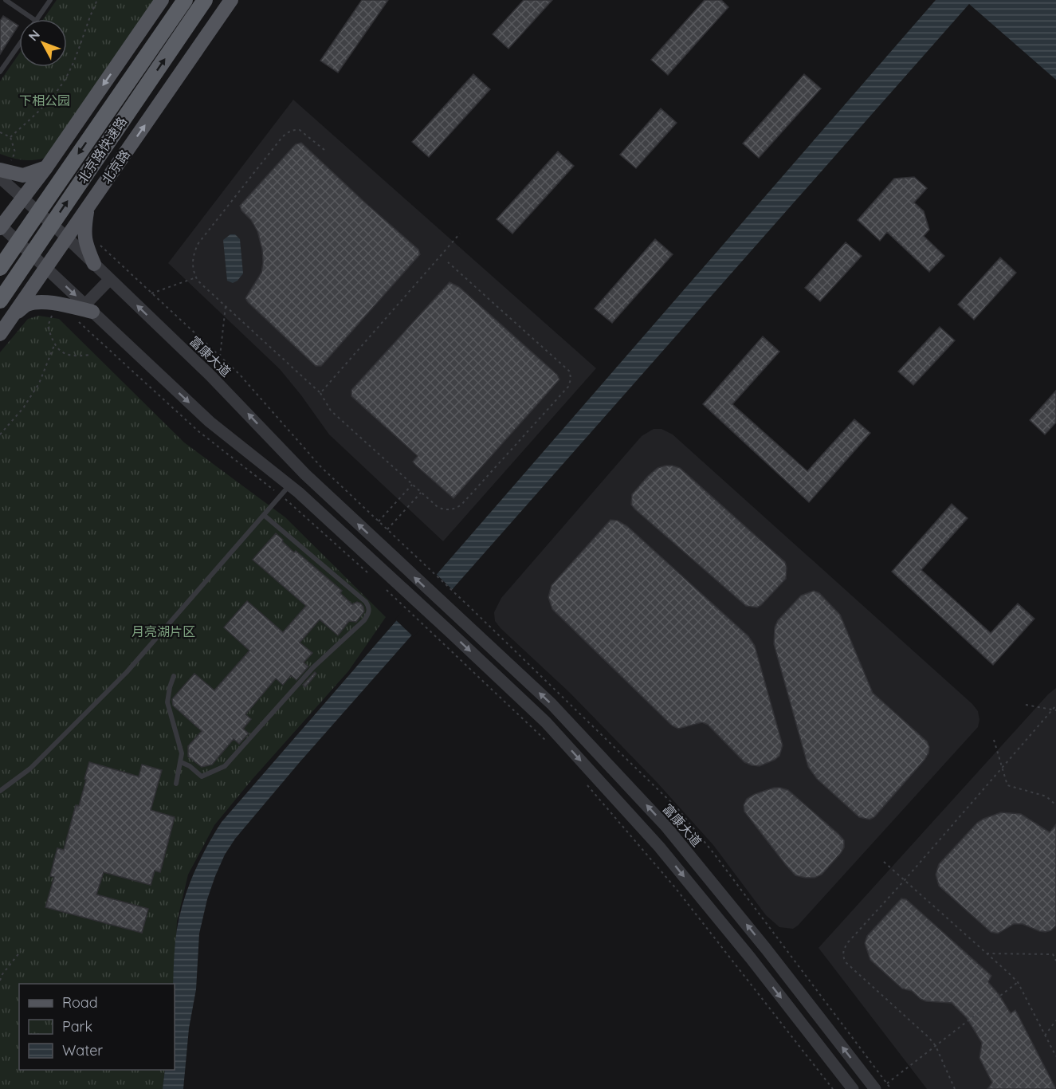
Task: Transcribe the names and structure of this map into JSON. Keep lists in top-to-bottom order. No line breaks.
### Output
{"streets":{"highway":["北京路快速路"],"main road":["北京路"],"street":["富康大道"]},"crossings":[["北京路","富康大道"]],"parks":["下相公园","月亮湖片区"],"legend":["Road","Park","Water"],"north":"top left"}
